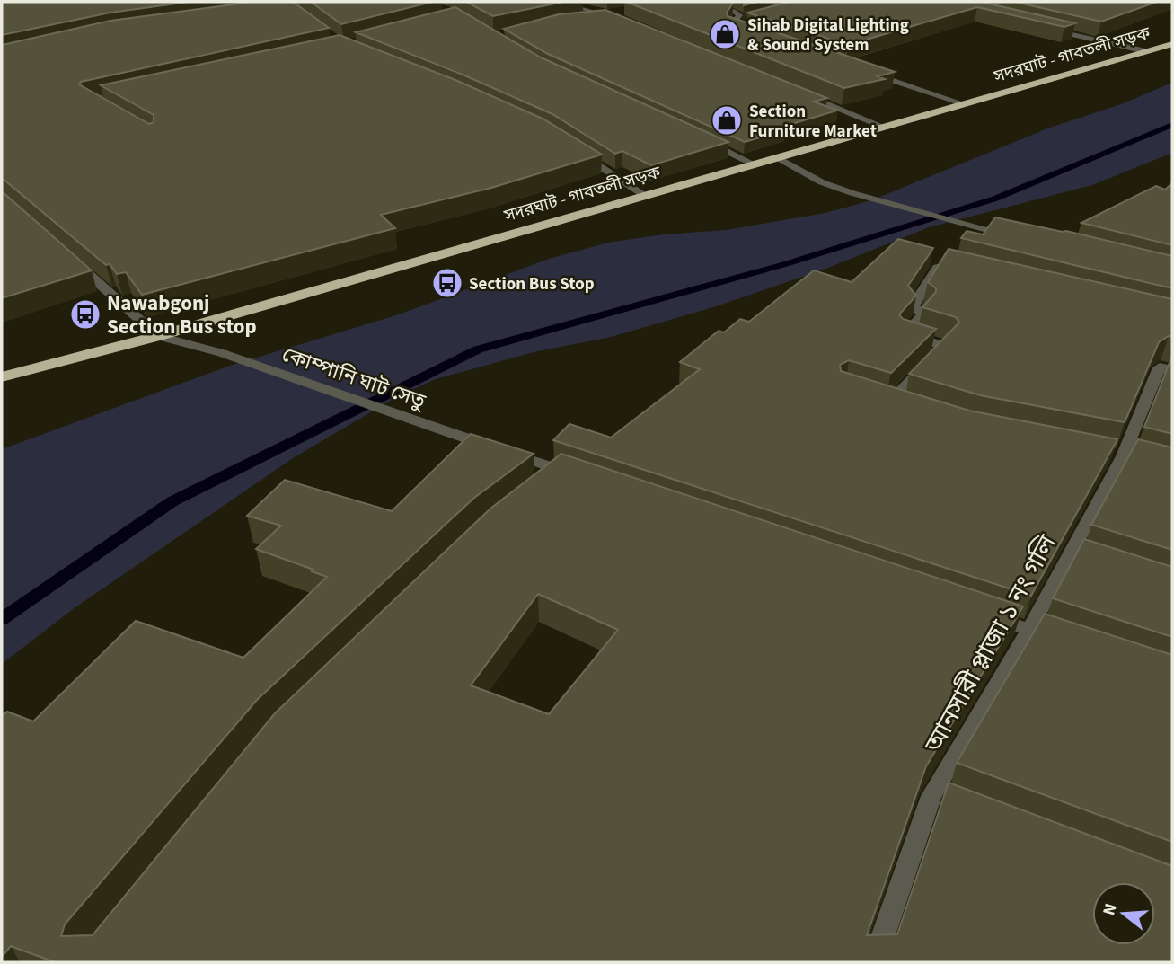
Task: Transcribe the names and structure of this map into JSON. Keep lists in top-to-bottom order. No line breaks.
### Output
{"streets":{"highway":["সদরঘাট - গাবতলী সড়ক"],"street":["কোম্পানি ঘাট সেতু","আনসারী প্লাজা ১ নং গলি"]},"crossings":[["সদরঘাট - গাবতলী সড়ক","কোম্পানি ঘাট সেতু"]],"places":{"shop":["Sihab Digital Lighting & Sound System","Section Furniture Market"],"bus stop":["Section Bus Stop","Nawabgonj Section Bus stop"]},"north":"left"}
